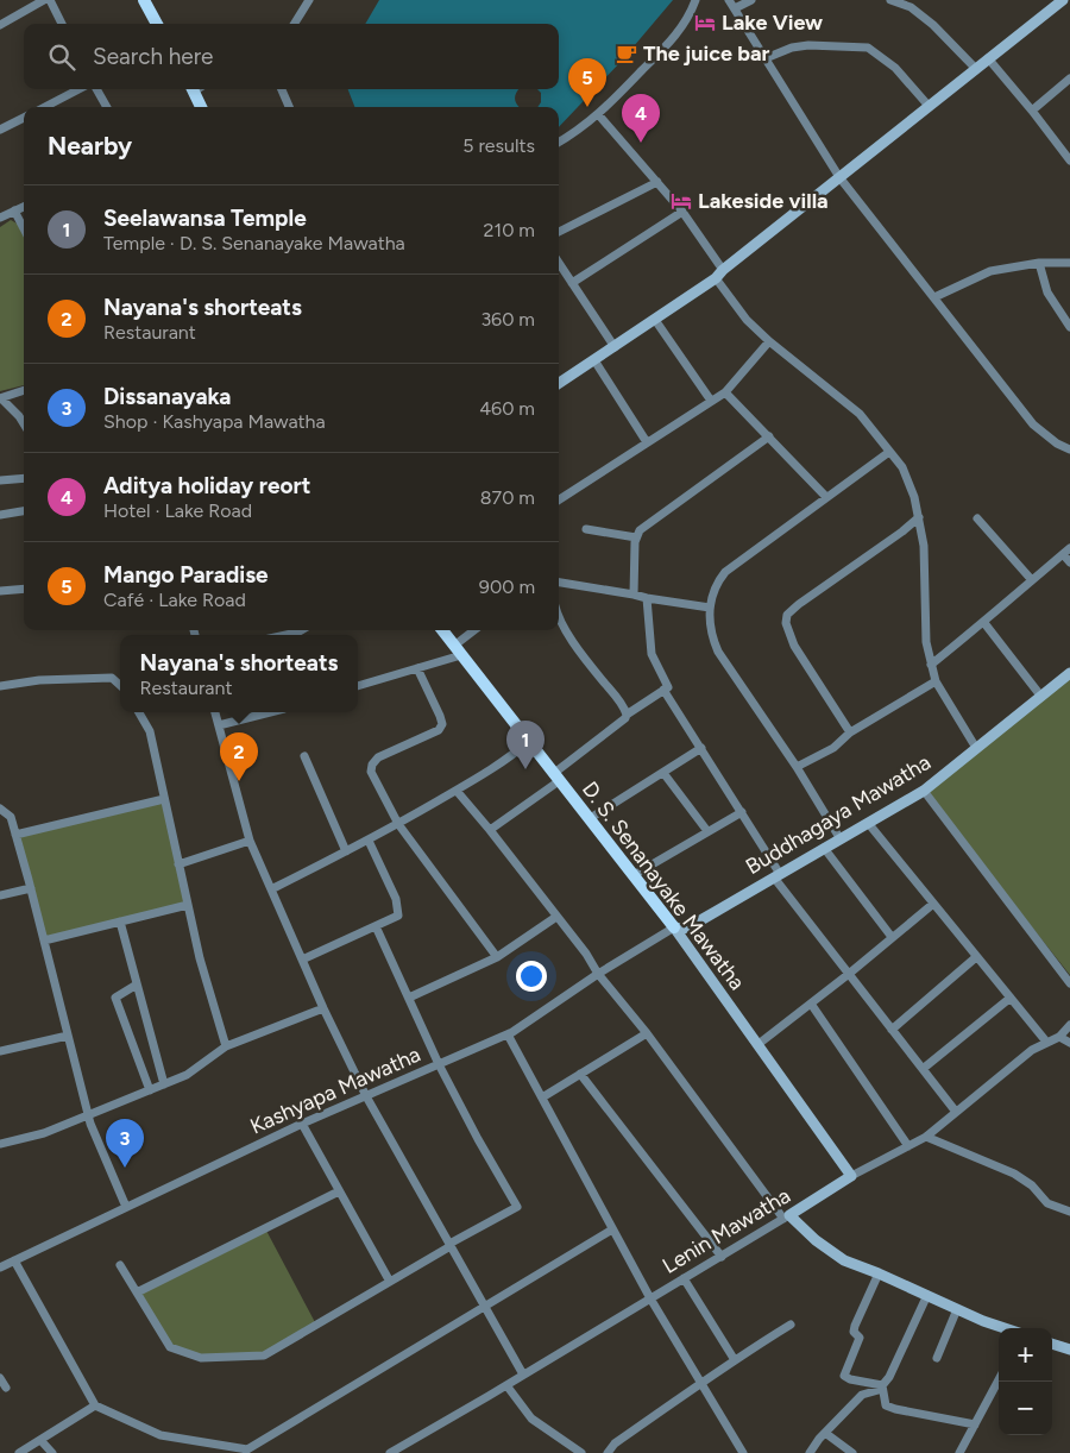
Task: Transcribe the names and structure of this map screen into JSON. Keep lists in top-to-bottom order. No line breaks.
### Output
{"streets":{"main road":["Buddhagaya Mawatha","D. S. Senanayake Mawatha","Lenin Mawatha"],"street":["Kashyapa Mawatha"]},"crossings":[["Buddhagaya Mawatha","D. S. Senanayake Mawatha"],["Buddhagaya Mawatha","Kashyapa Mawatha"],["D. S. Senanayake Mawatha","Kashyapa Mawatha"],["D. S. Senanayake Mawatha","Lenin Mawatha"]],"places":{"hotel":["Lake View","Lakeside villa"],"cafe":["The juice bar"]},"page":{"search":"Search here","pins":["5","4","1","2","3"],"heading":["Nearby","5 results"],"list":[{"mark":"1","name":"Seelawansa Temple","note":"Temple · D. S. Senanayake Mawatha","value":"210 m"},{"mark":"2","name":"Nayana's shorteats","note":"Restaurant","value":"360 m"},{"mark":"3","name":"Dissanayaka","note":"Shop · Kashyapa Mawatha","value":"460 m"},{"mark":"4","name":"Aditya holiday reort","note":"Hotel · Lake Road","value":"870 m"},{"mark":"5","name":"Mango Paradise","note":"Café · Lake Road","value":"900 m"}],"popup":["Nayana's shorteats","Restaurant"],"map_buttons":["+","−"]}}
